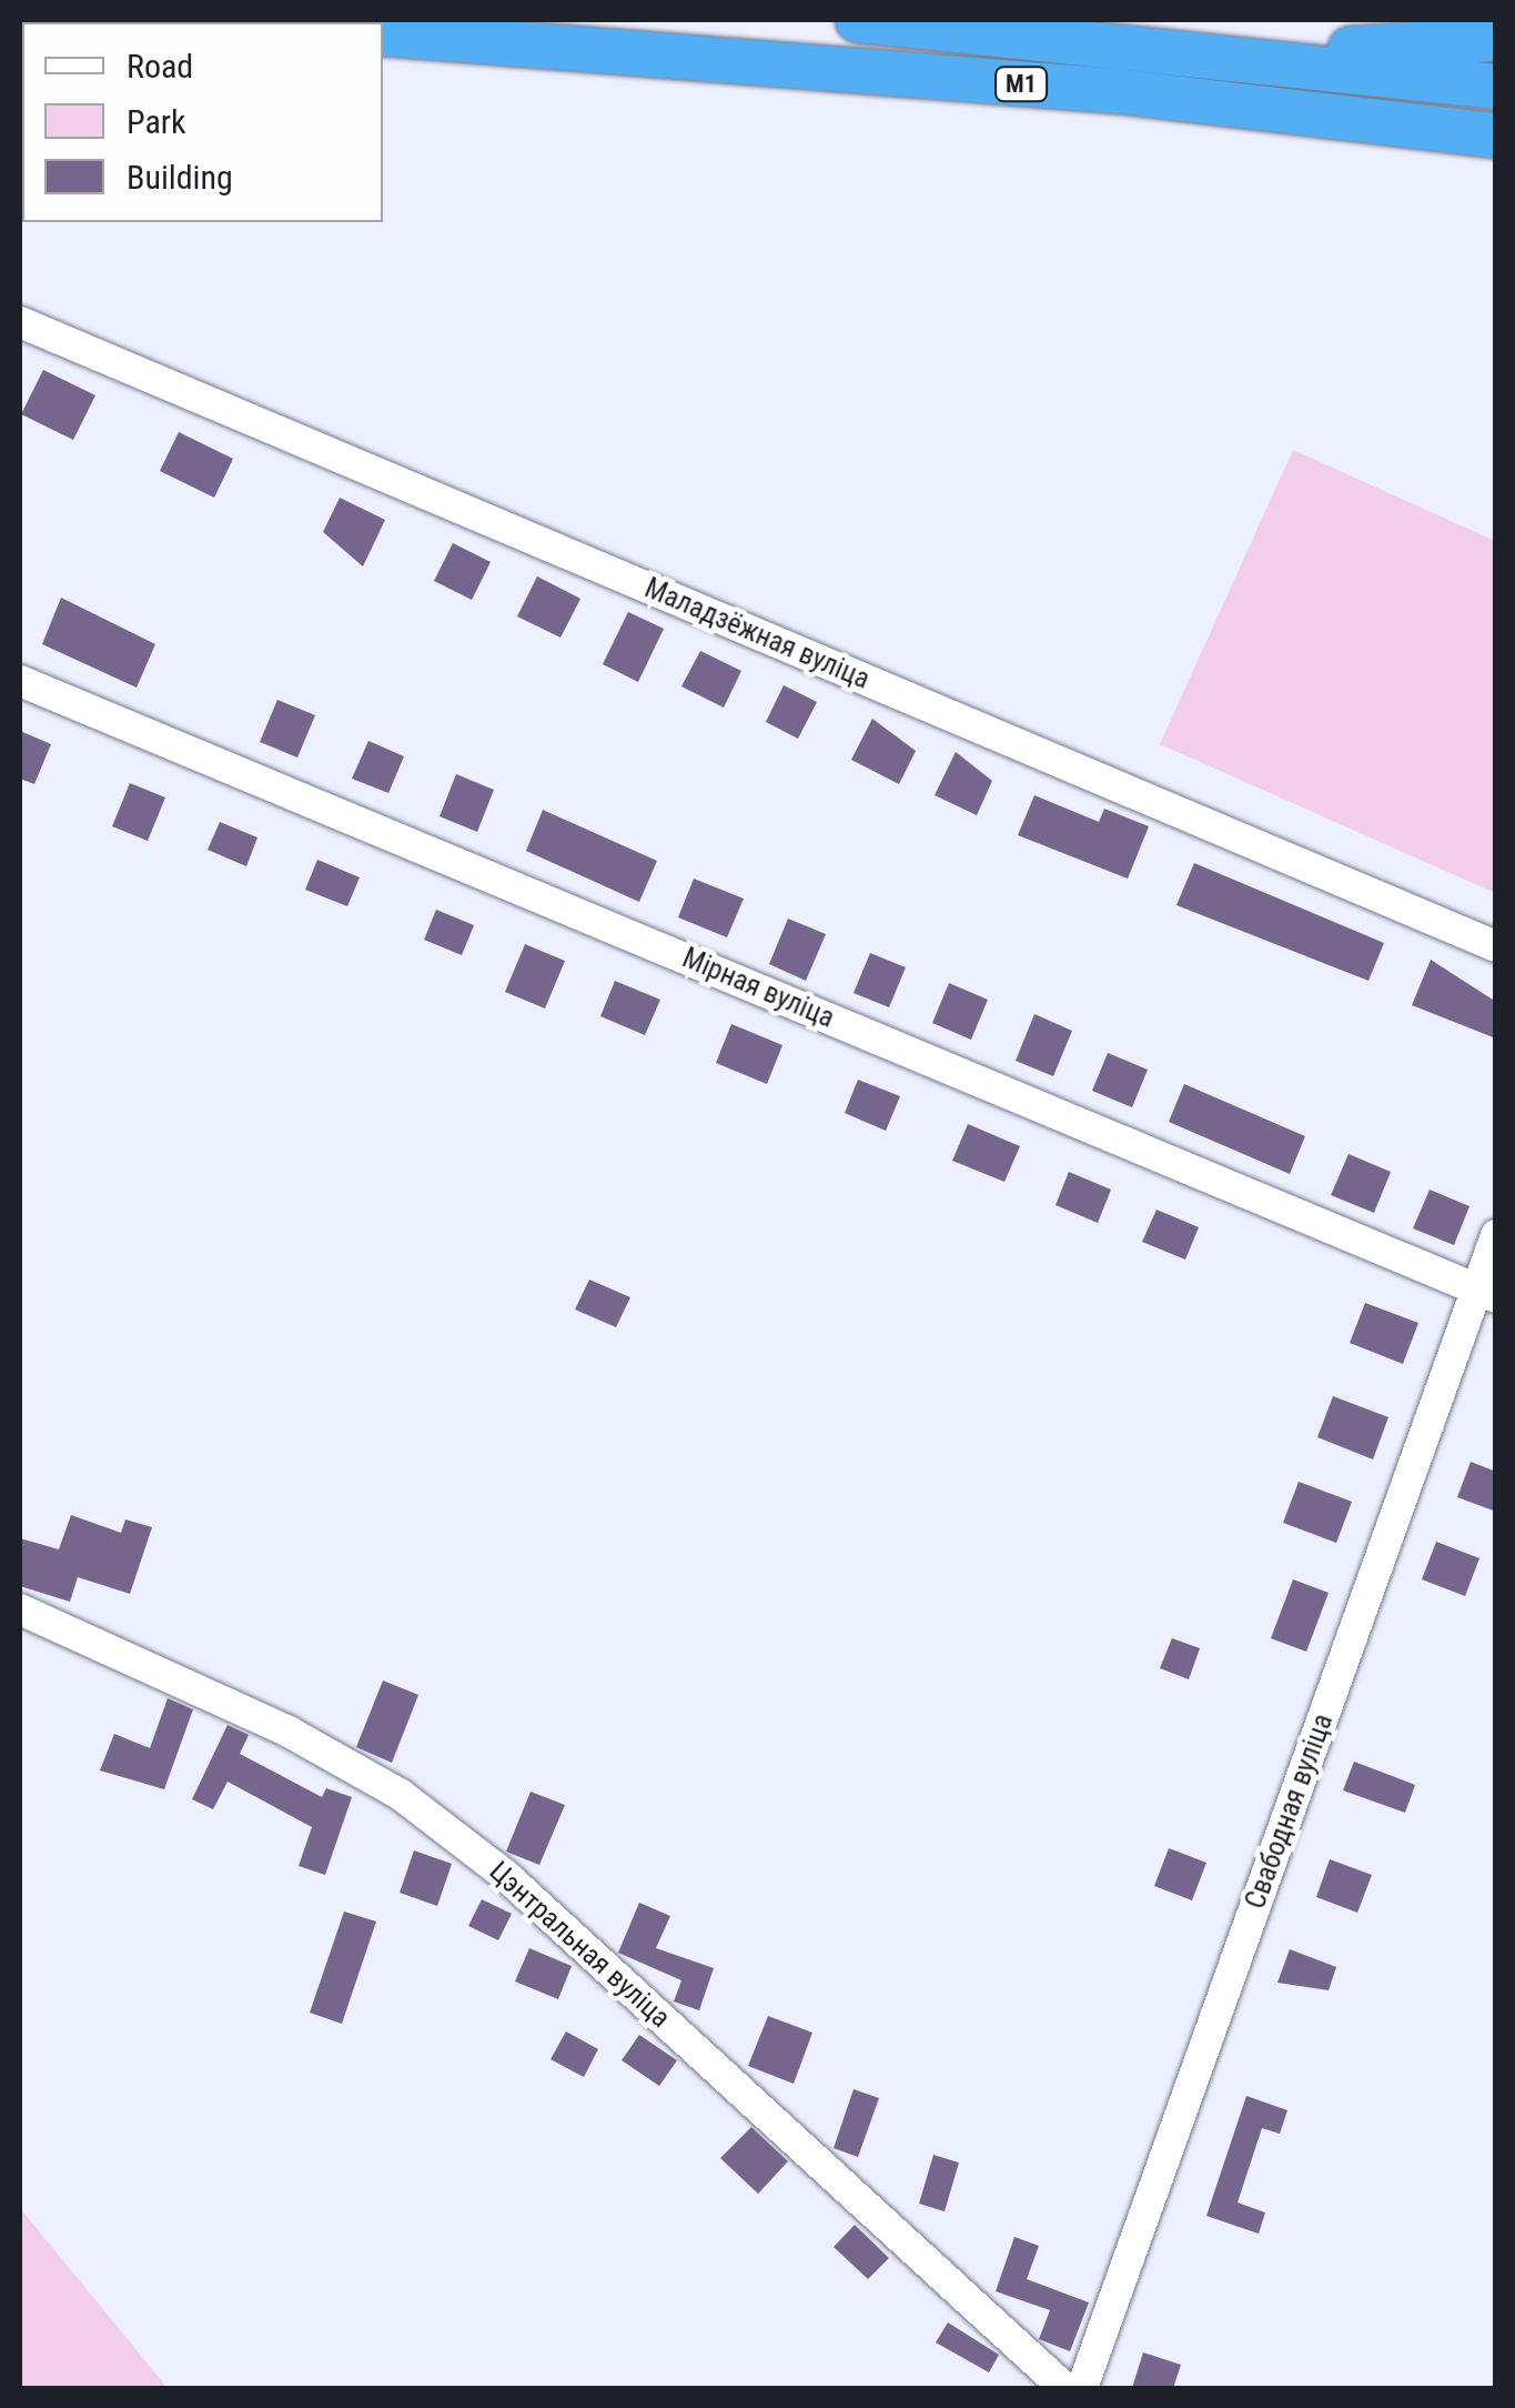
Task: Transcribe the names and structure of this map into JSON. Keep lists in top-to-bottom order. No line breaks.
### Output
{"streets":{"highway":["М1"],"street":["Маладзёжная вуліца","Мірная вуліца","Свабодная вуліца","Цэнтральная вуліца"]},"crossings":[["Мірная вуліца","Свабодная вуліца"]],"legend":["Road","Park","Building"]}
